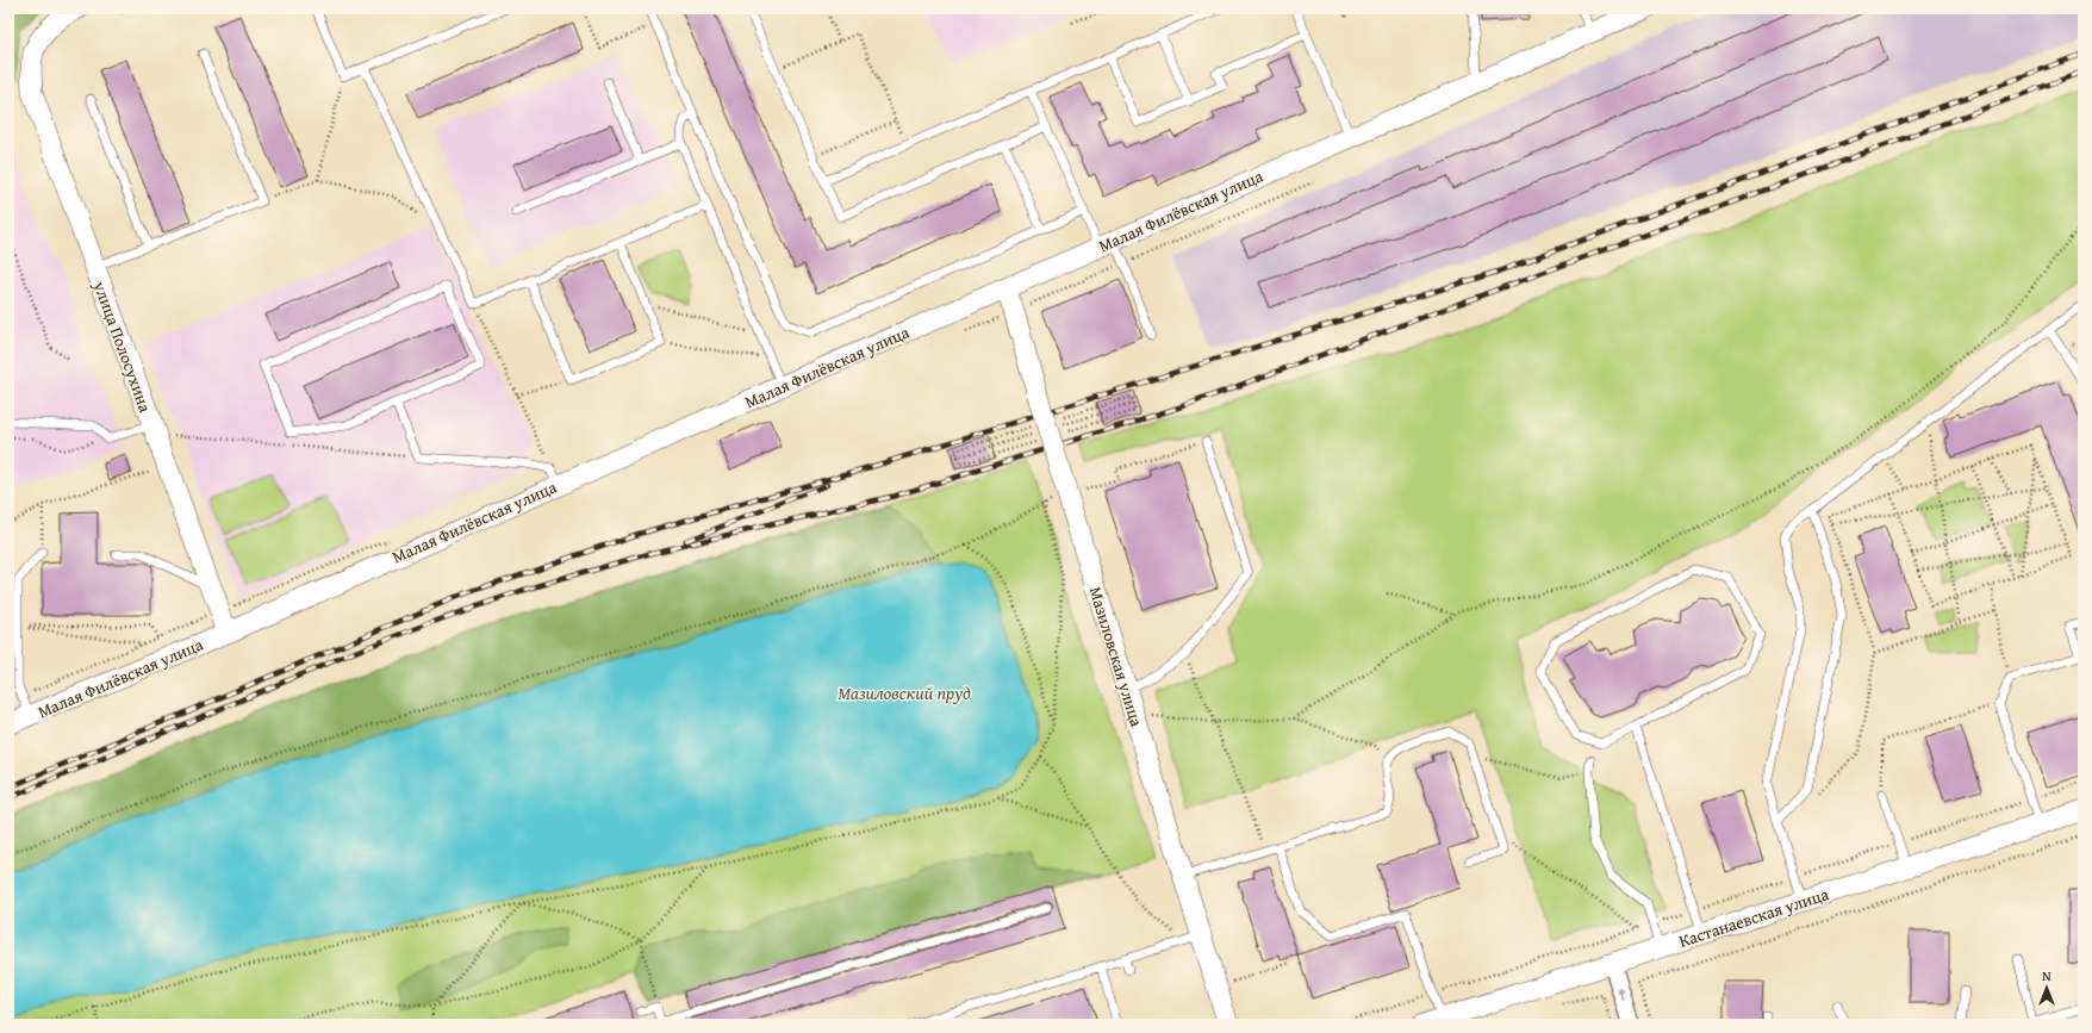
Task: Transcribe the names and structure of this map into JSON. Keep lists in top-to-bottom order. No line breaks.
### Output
{"streets":{"street":["Малая Филёвская улица","улица Полосухина","Мазиловская улица","Кастанаевская улица"]},"crossings":[["Малая Филёвская улица","улица Полосухина"],["Малая Филёвская улица","Мазиловская улица"]],"water":["Мазиловский пруд"],"north":"top"}
